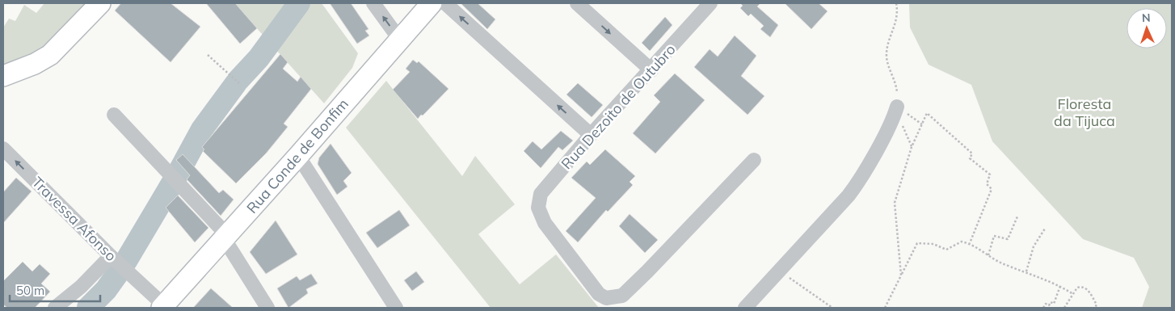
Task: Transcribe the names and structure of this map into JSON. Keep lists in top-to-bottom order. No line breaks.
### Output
{"streets":{"main road":["Rua Conde de Bonfim"],"street":["Rua Dezoito de Outubro","Travessa Afonso"]},"crossings":[["Rua Conde de Bonfim","Travessa Afonso"]],"parks":["Floresta da Tijuca"],"scale_bar":"50 m","north":"top"}
